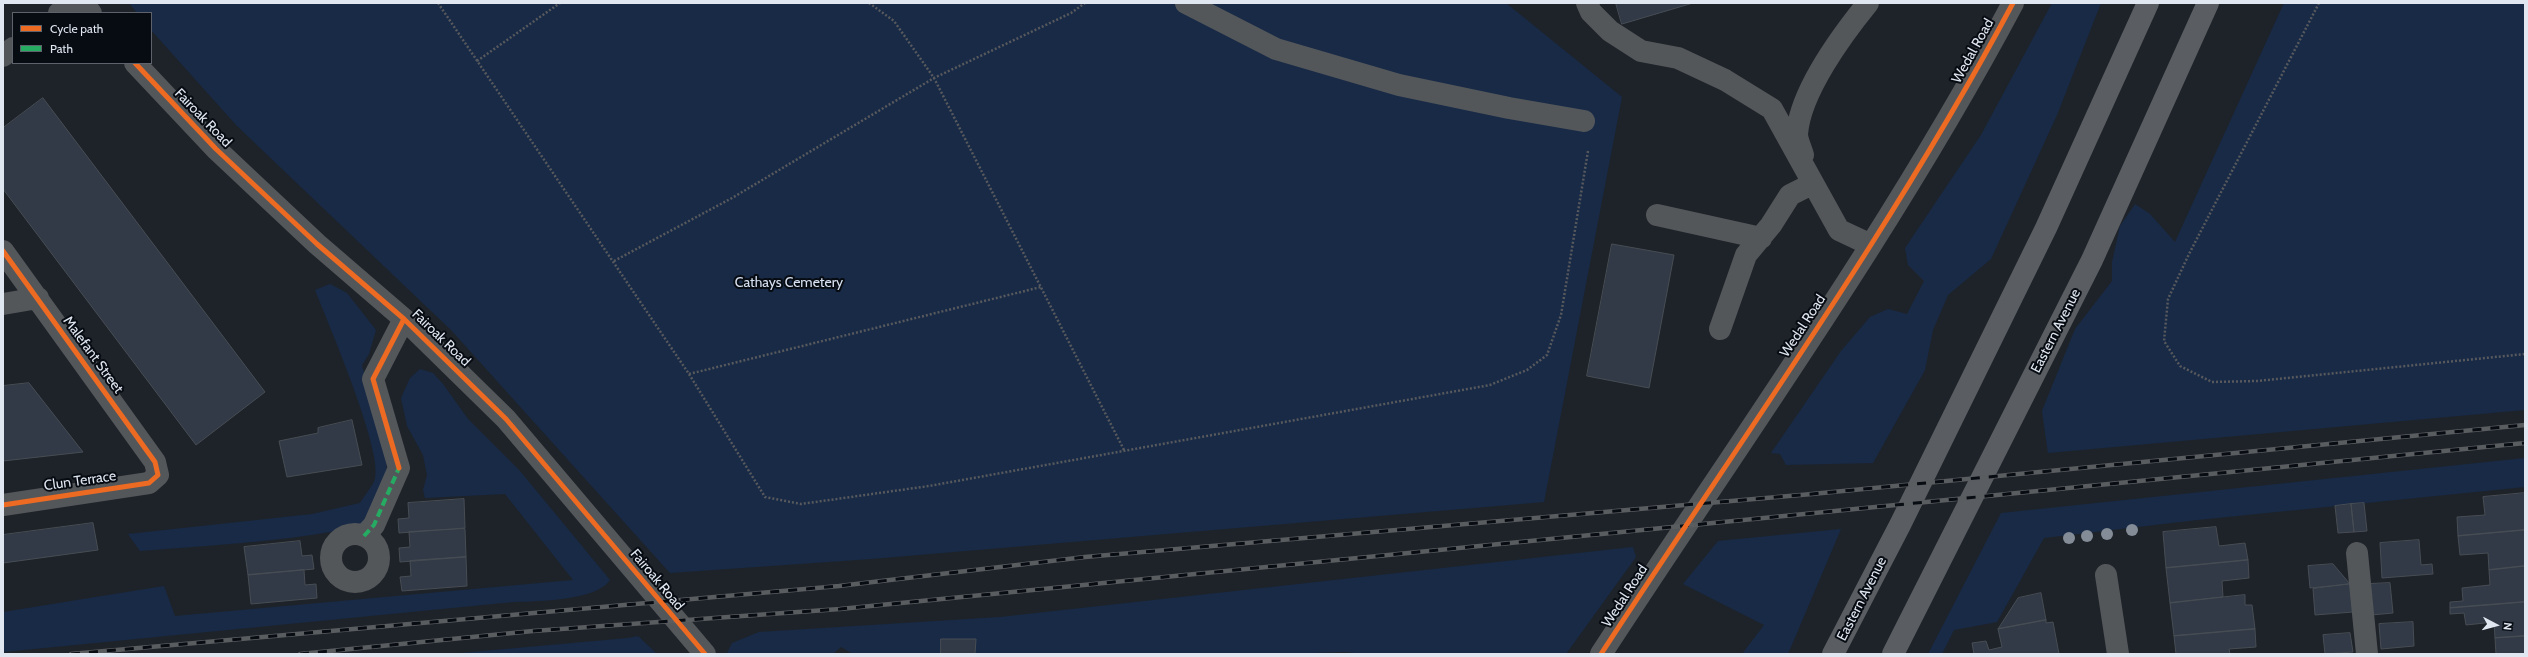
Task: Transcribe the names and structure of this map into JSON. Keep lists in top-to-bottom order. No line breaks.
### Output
{"streets":{"highway":["Eastern Avenue"],"street":["Wedal Road","Fairoak Road","Malefant Street","Clun Terrace"]},"crossings":[["Malefant Street","Clun Terrace"]],"parks":["Cathays Cemetery"],"legend":["Cycle path","Path"],"north":"right"}
